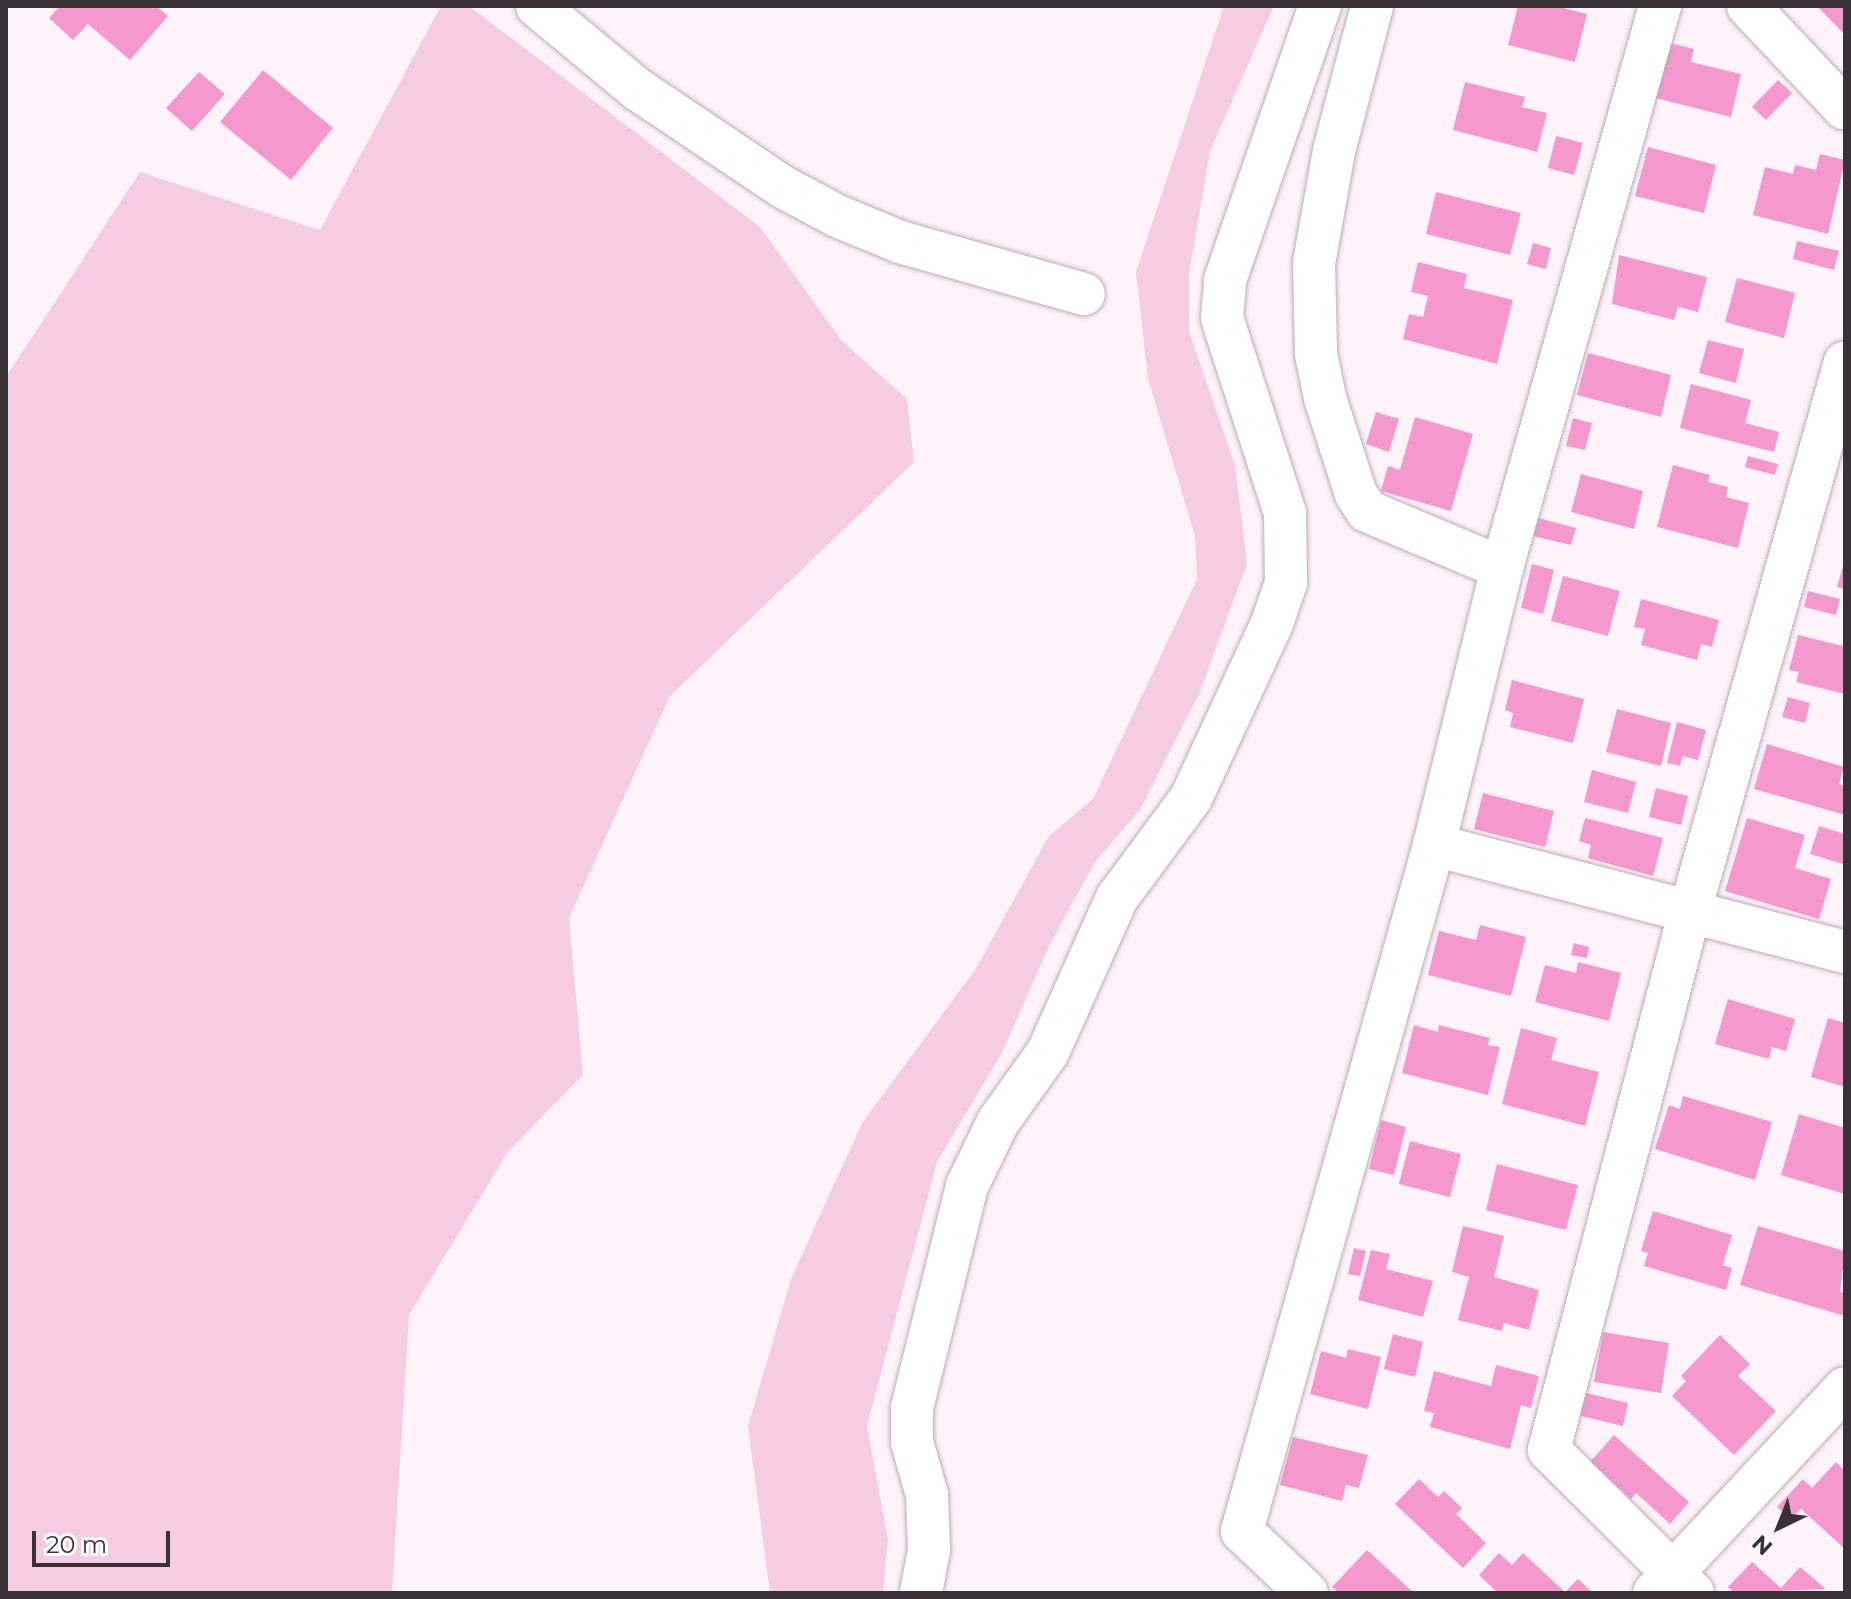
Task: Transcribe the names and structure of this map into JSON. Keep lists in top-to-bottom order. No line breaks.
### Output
{"scale_bar":"20 m","north":"bottom left"}
